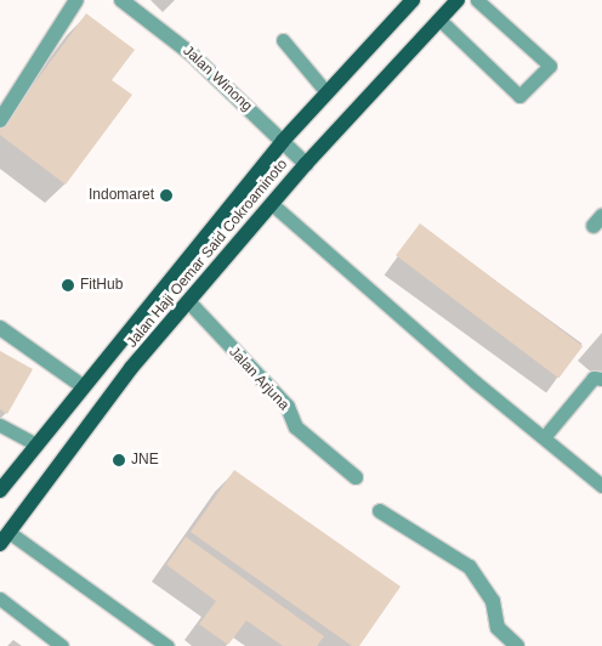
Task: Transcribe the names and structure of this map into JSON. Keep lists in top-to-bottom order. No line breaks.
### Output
{"streets":{"main road":["Jalan Haji Oemar Said Cokroaminoto"],"street":["Jalan Winong","Jalan Arjuna"]},"crossings":[["Jalan Winong","Jalan Haji Oemar Said Cokroaminoto"],["Jalan Haji Oemar Said Cokroaminoto","Jalan Arjuna"]],"places":["Indomaret","FitHub","JNE"]}
